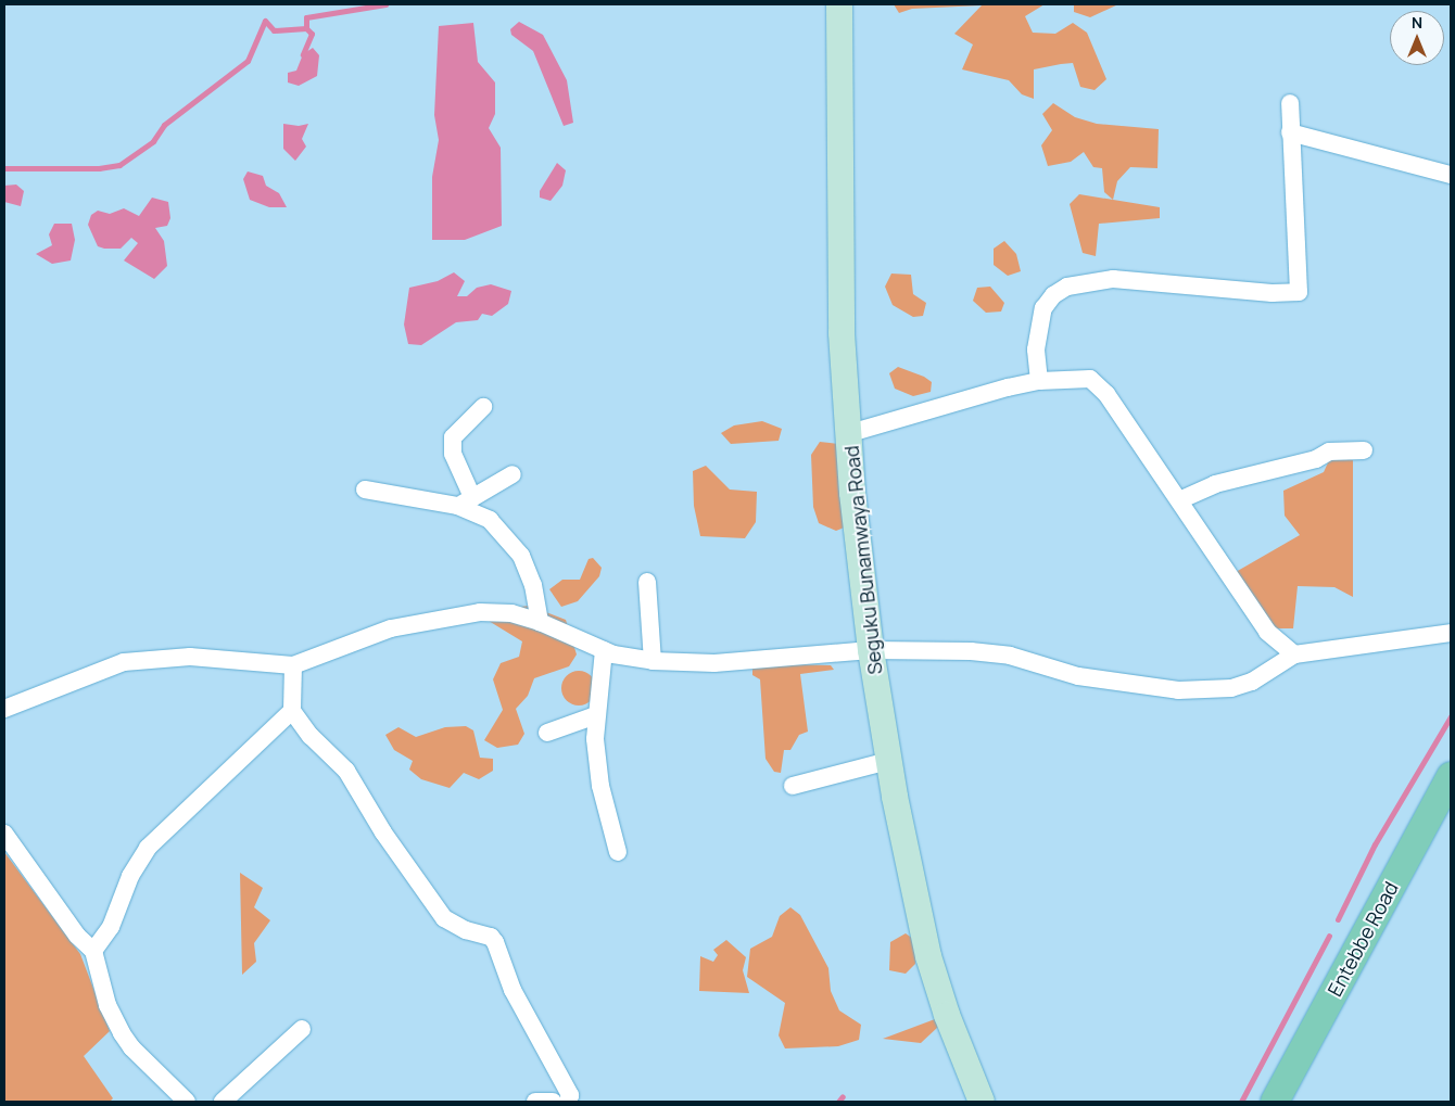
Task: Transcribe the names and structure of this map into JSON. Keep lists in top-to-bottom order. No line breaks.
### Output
{"streets":{"main road":["Seguku Bunamwaya Road","Entebbe Road"]},"north":"top"}
